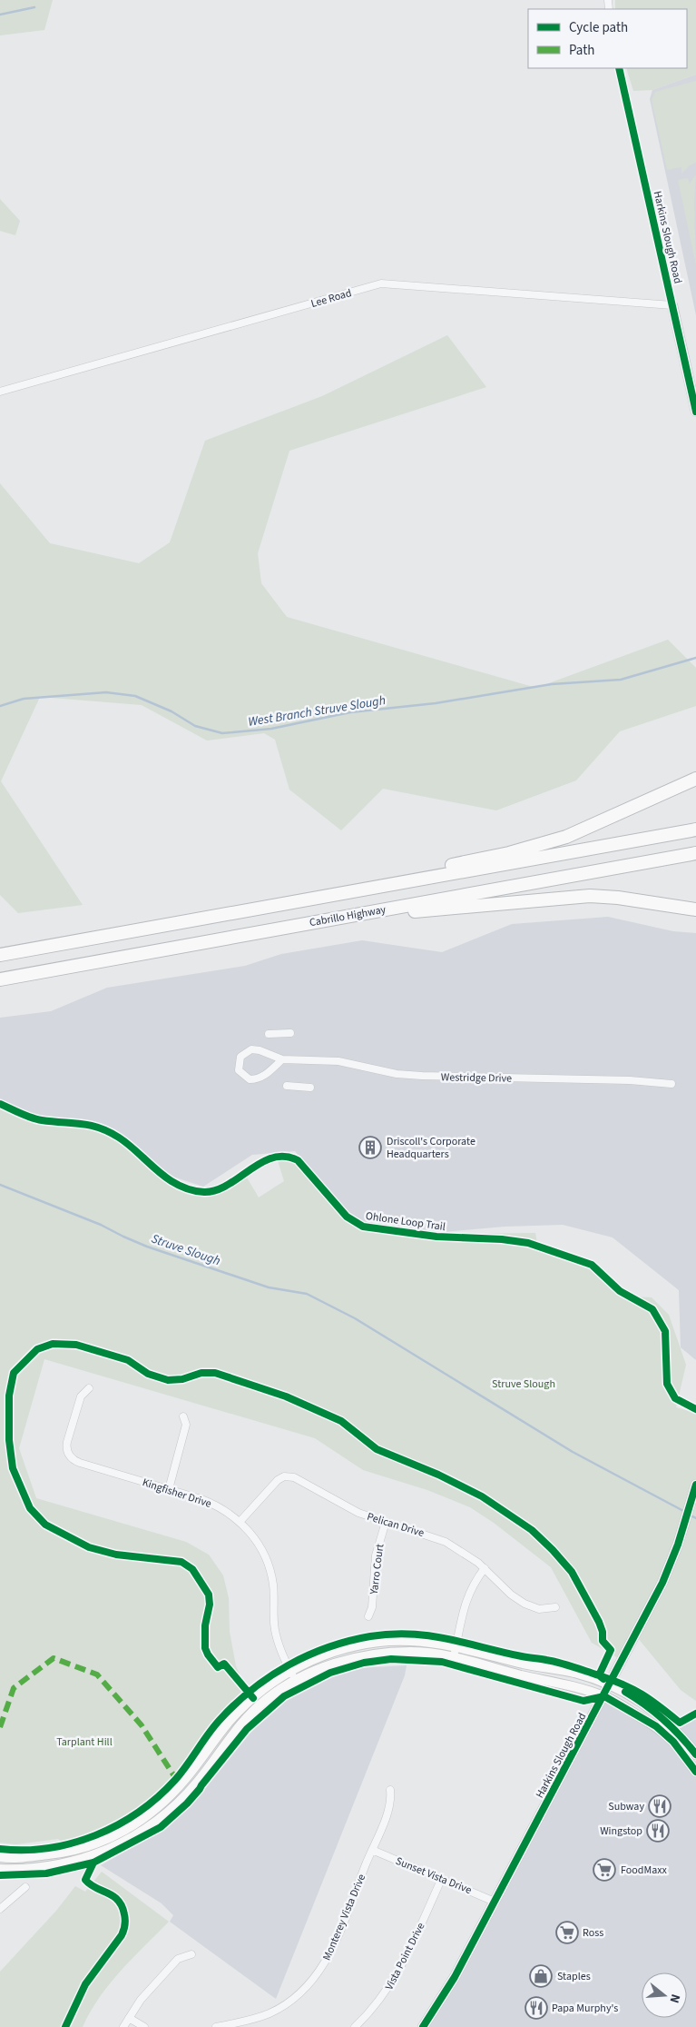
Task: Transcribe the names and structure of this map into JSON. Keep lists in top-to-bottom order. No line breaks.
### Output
{"streets":{"highway":["Cabrillo Highway"],"street":["Harkins Slough Road","Lee Road","Westridge Drive","Kingfisher Drive","Pelican Drive","Yarro Court","Sunset Vista Drive","Monterey Vista Drive","Vista Point Drive"],"cycle path":["Ohlone Loop Trail"]},"crossings":[["Harkins Slough Road","Lee Road"],["Harkins Slough Road","Sunset Vista Drive"],["Kingfisher Drive","Pelican Drive"],["Pelican Drive","Yarro Court"],["Sunset Vista Drive","Monterey Vista Drive"],["Sunset Vista Drive","Vista Point Drive"]],"water":["West Branch Struve Slough","Struve Slough"],"parks":["Struve Slough","Tarplant Hill"],"places":{"building":["Driscoll's Corporate Headquarters"],"restaurant":["Subway","Wingstop","Papa Murphy's"],"supermarket":["FoodMaxx","Ross"],"shop":["Staples"]},"legend":["Cycle path","Path"],"north":"right"}
